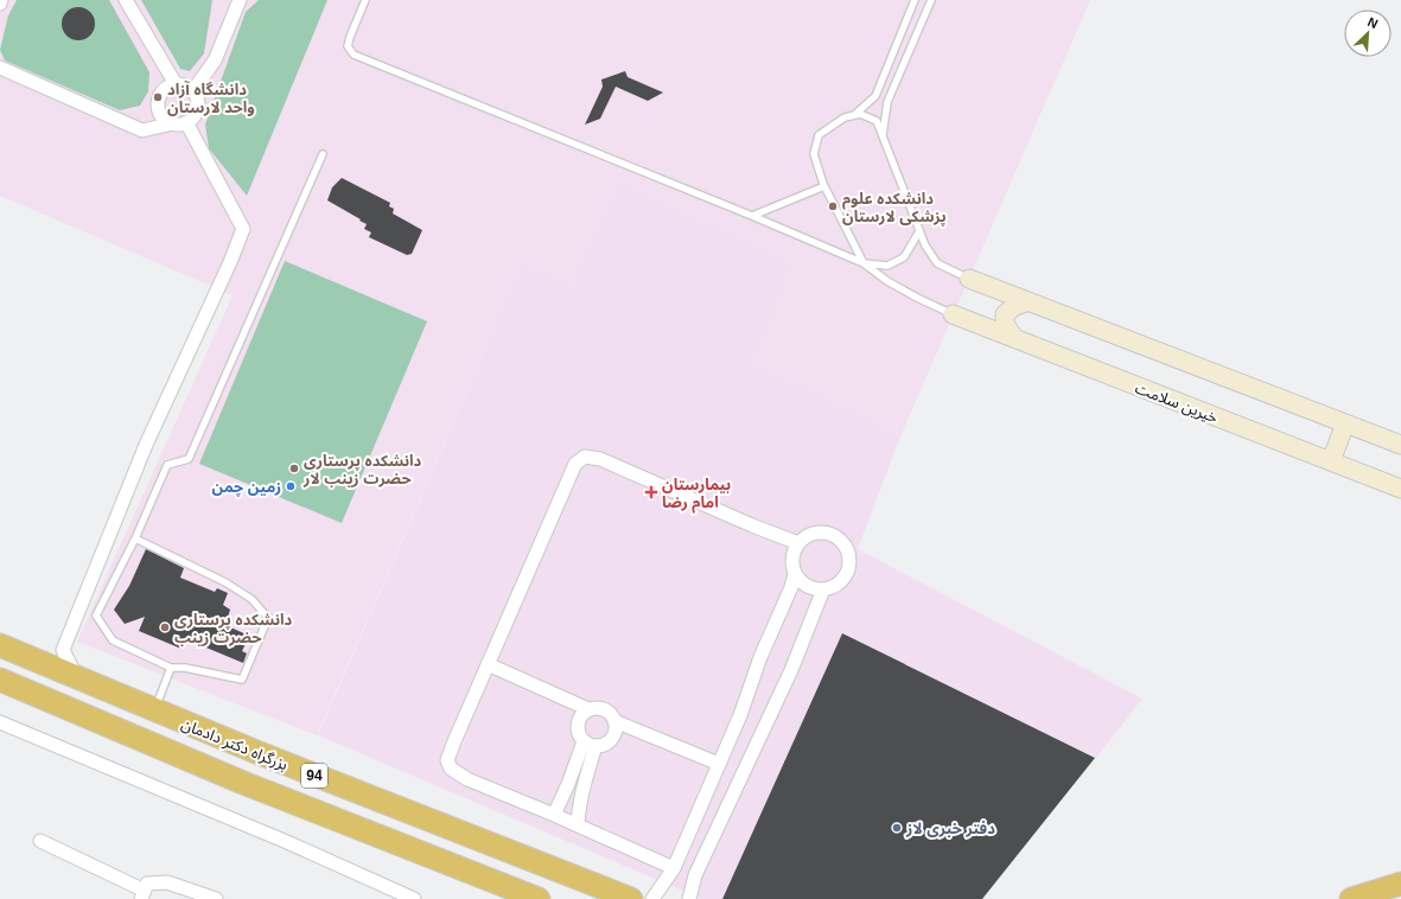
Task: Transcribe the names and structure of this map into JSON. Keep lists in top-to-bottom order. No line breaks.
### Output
{"streets":{"highway":["بزرگراه دکتر دادمان","94"],"street":["خیرین سلامت"]},"places":{"other":["دانشگاه آزاد واحد لارستان","دانشکده علوم پزشکی لارستان","دانشکده پرستاری حضرت زینب لار","زمین چمن","دانشکده پرستاری حضرت زینب","دفتر خبری لاز"],"health":["بیمارستان امام رضا"]},"north":"top right"}
